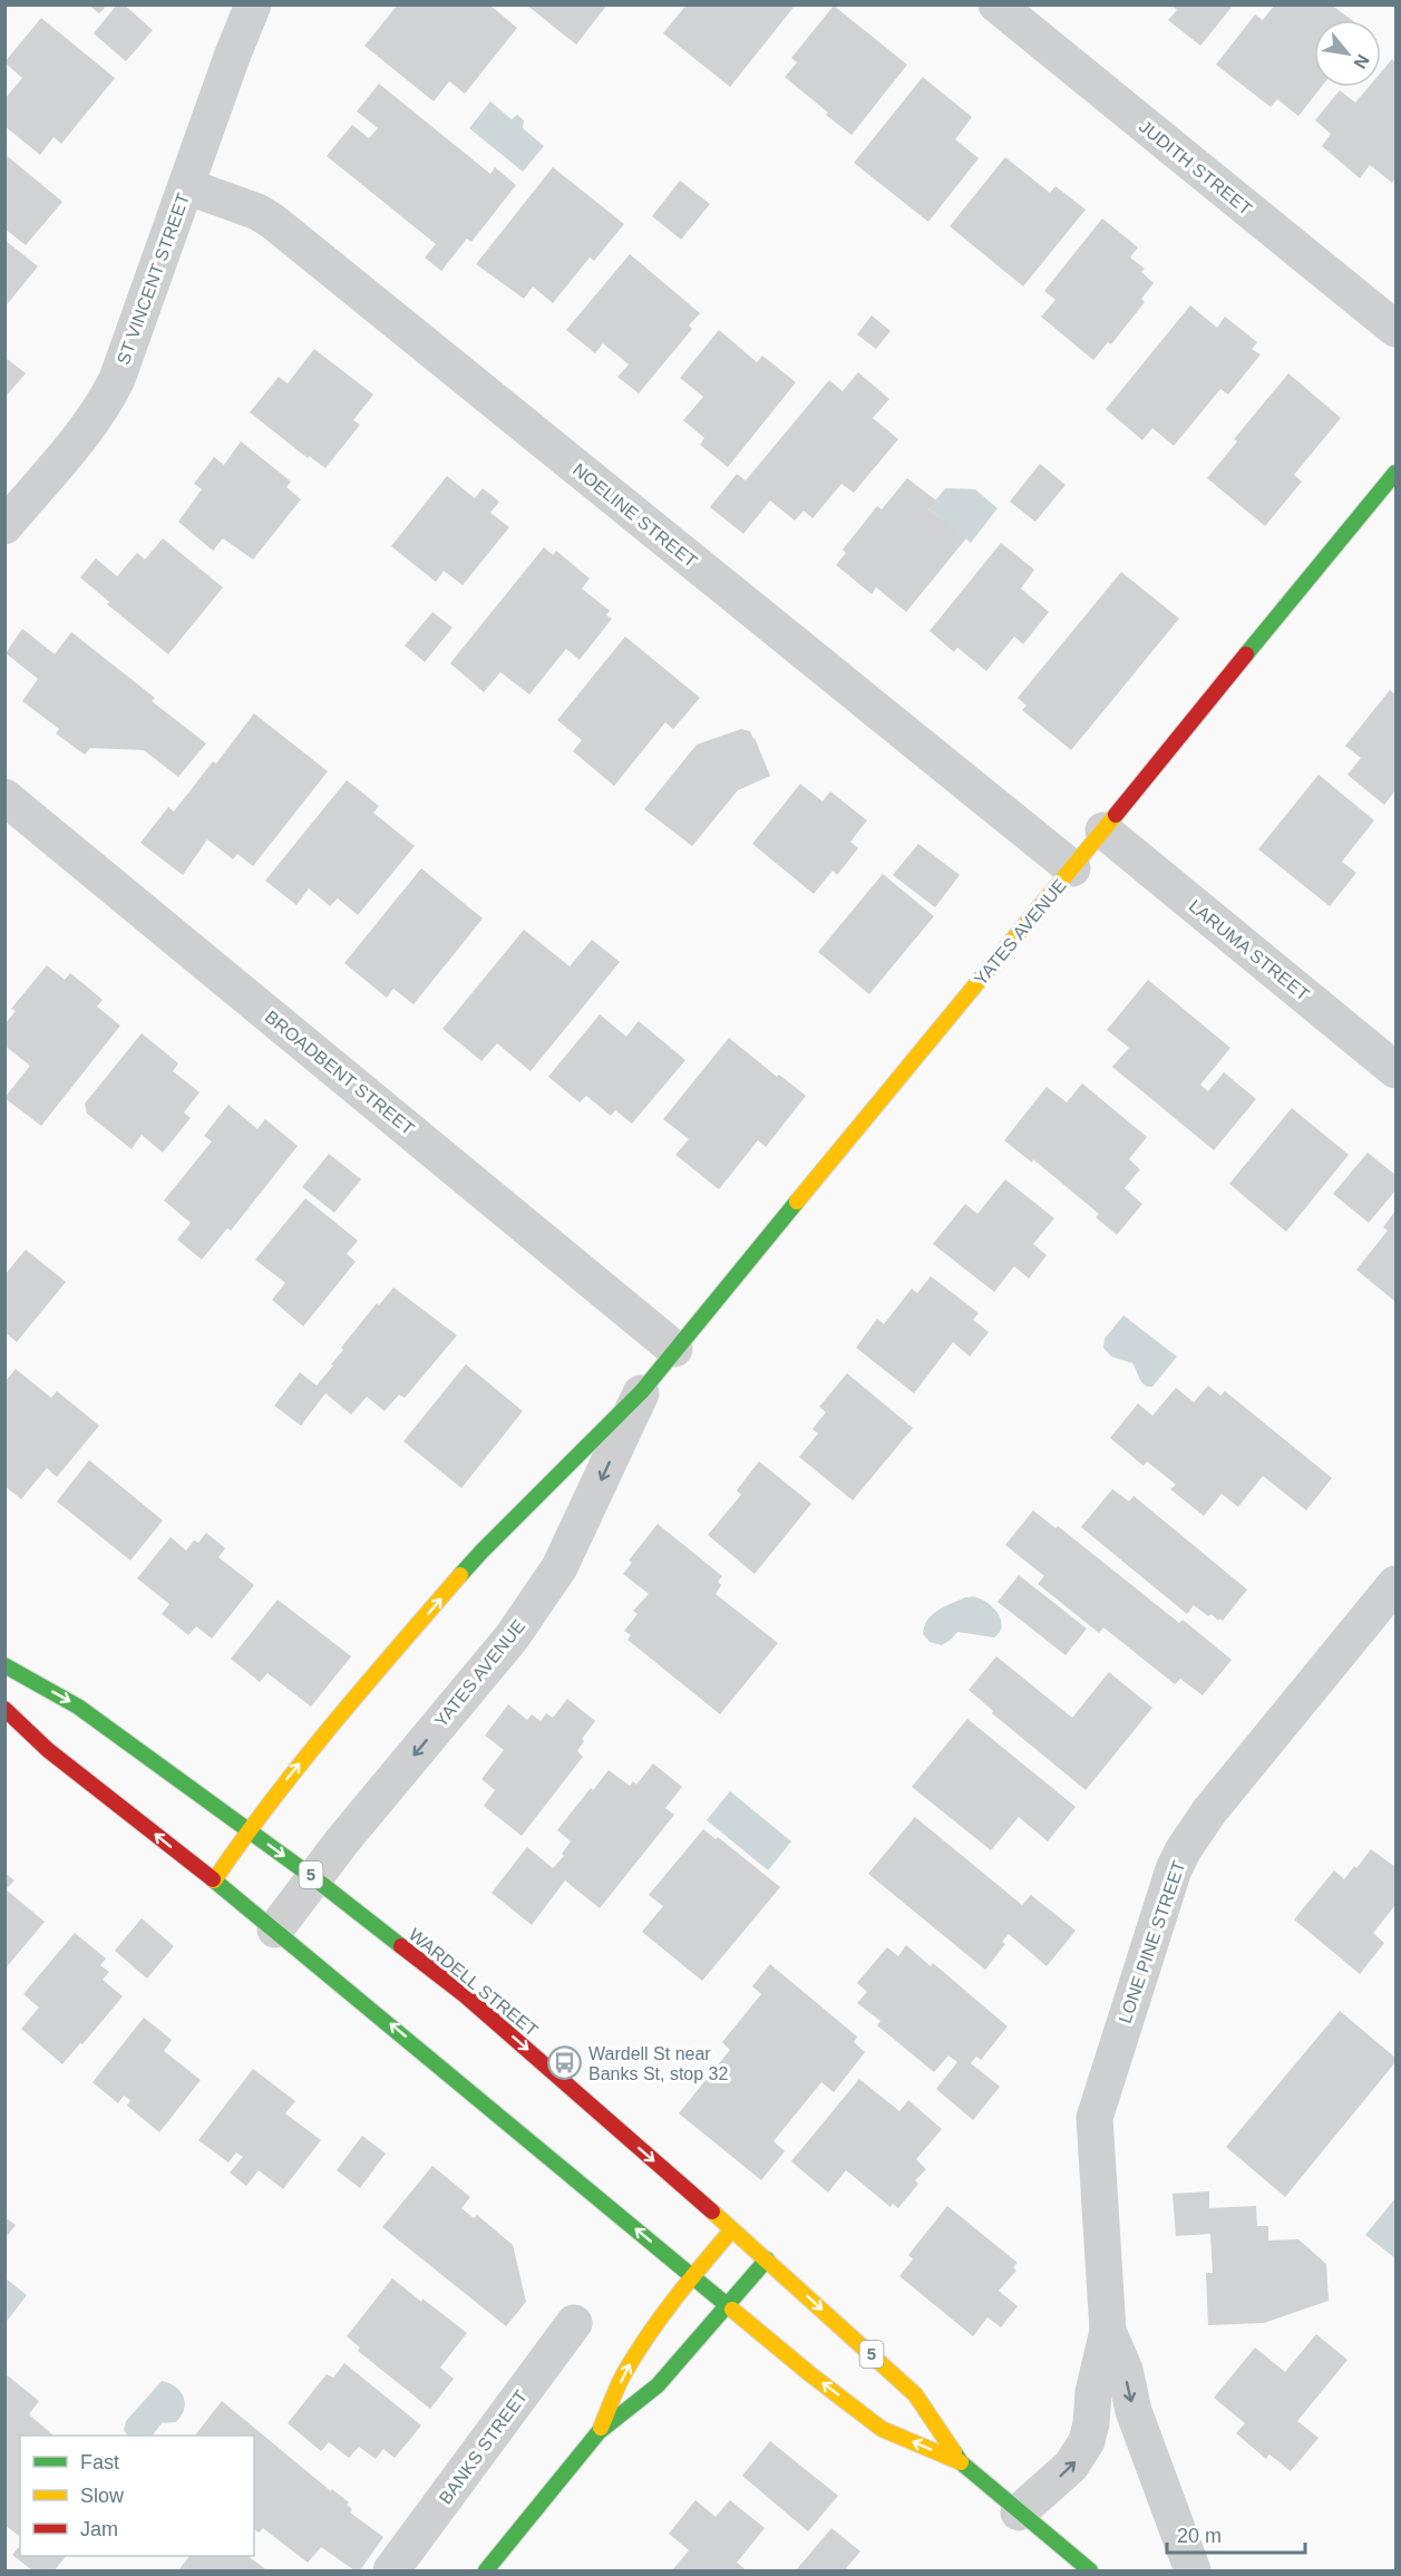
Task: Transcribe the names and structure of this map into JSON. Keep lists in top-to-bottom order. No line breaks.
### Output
{"streets":{"main road":["YATES AVENUE","5","WARDELL STREET"],"street":["JUDITH STREET","ST VINCENT STREET","NOELINE STREET","LARUMA STREET","BROADBENT STREET","LONE PINE STREET","BANKS STREET"]},"crossings":[["ST VINCENT STREET","NOELINE STREET"],["NOELINE STREET","YATES AVENUE"],["YATES AVENUE","LARUMA STREET"],["YATES AVENUE","BROADBENT STREET"],["YATES AVENUE","WARDELL STREET"],["LONE PINE STREET","WARDELL STREET"]],"places":{"bus stop":["Wardell St near Banks St, stop 32"]},"legend":["Fast","Slow","Jam"],"scale_bar":"20 m","north":"bottom right"}
